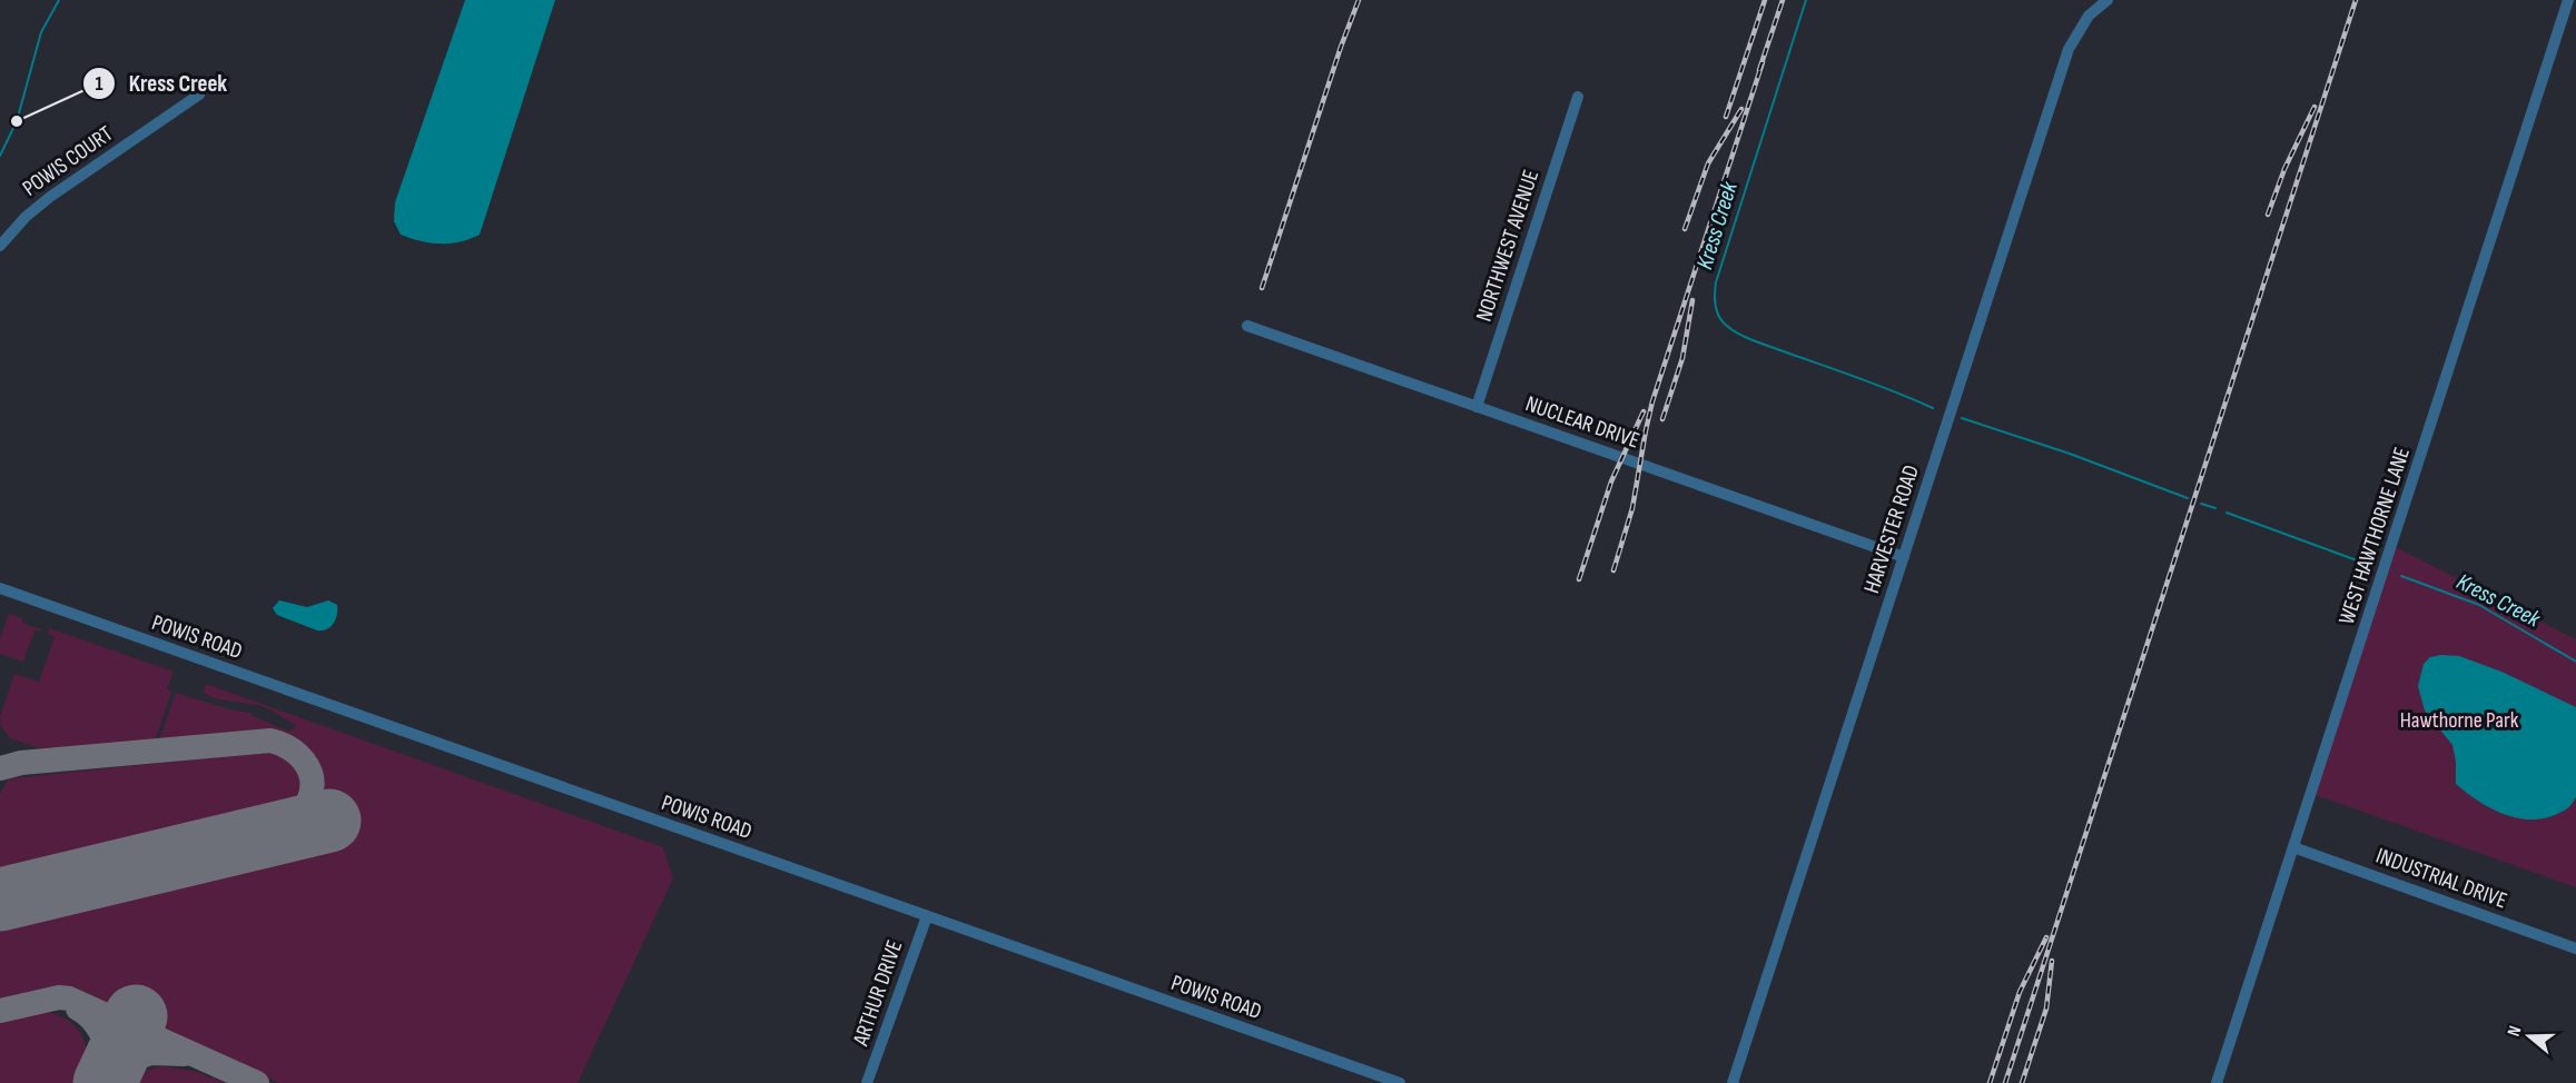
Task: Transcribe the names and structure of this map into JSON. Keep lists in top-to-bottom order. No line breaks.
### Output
{"streets":{"street":["POWIS COURT","NORTHWEST AVENUE","NUCLEAR DRIVE","HARVESTER ROAD","WEST HAWTHORNE LANE","POWIS ROAD","INDUSTRIAL DRIVE","ARTHUR DRIVE"]},"crossings":[["NORTHWEST AVENUE","NUCLEAR DRIVE"],["NUCLEAR DRIVE","HARVESTER ROAD"],["WEST HAWTHORNE LANE","INDUSTRIAL DRIVE"],["POWIS ROAD","ARTHUR DRIVE"]],"water":["Kress Creek"],"parks":["Hawthorne Park"],"places":["Kress Creek"],"north":"left"}
